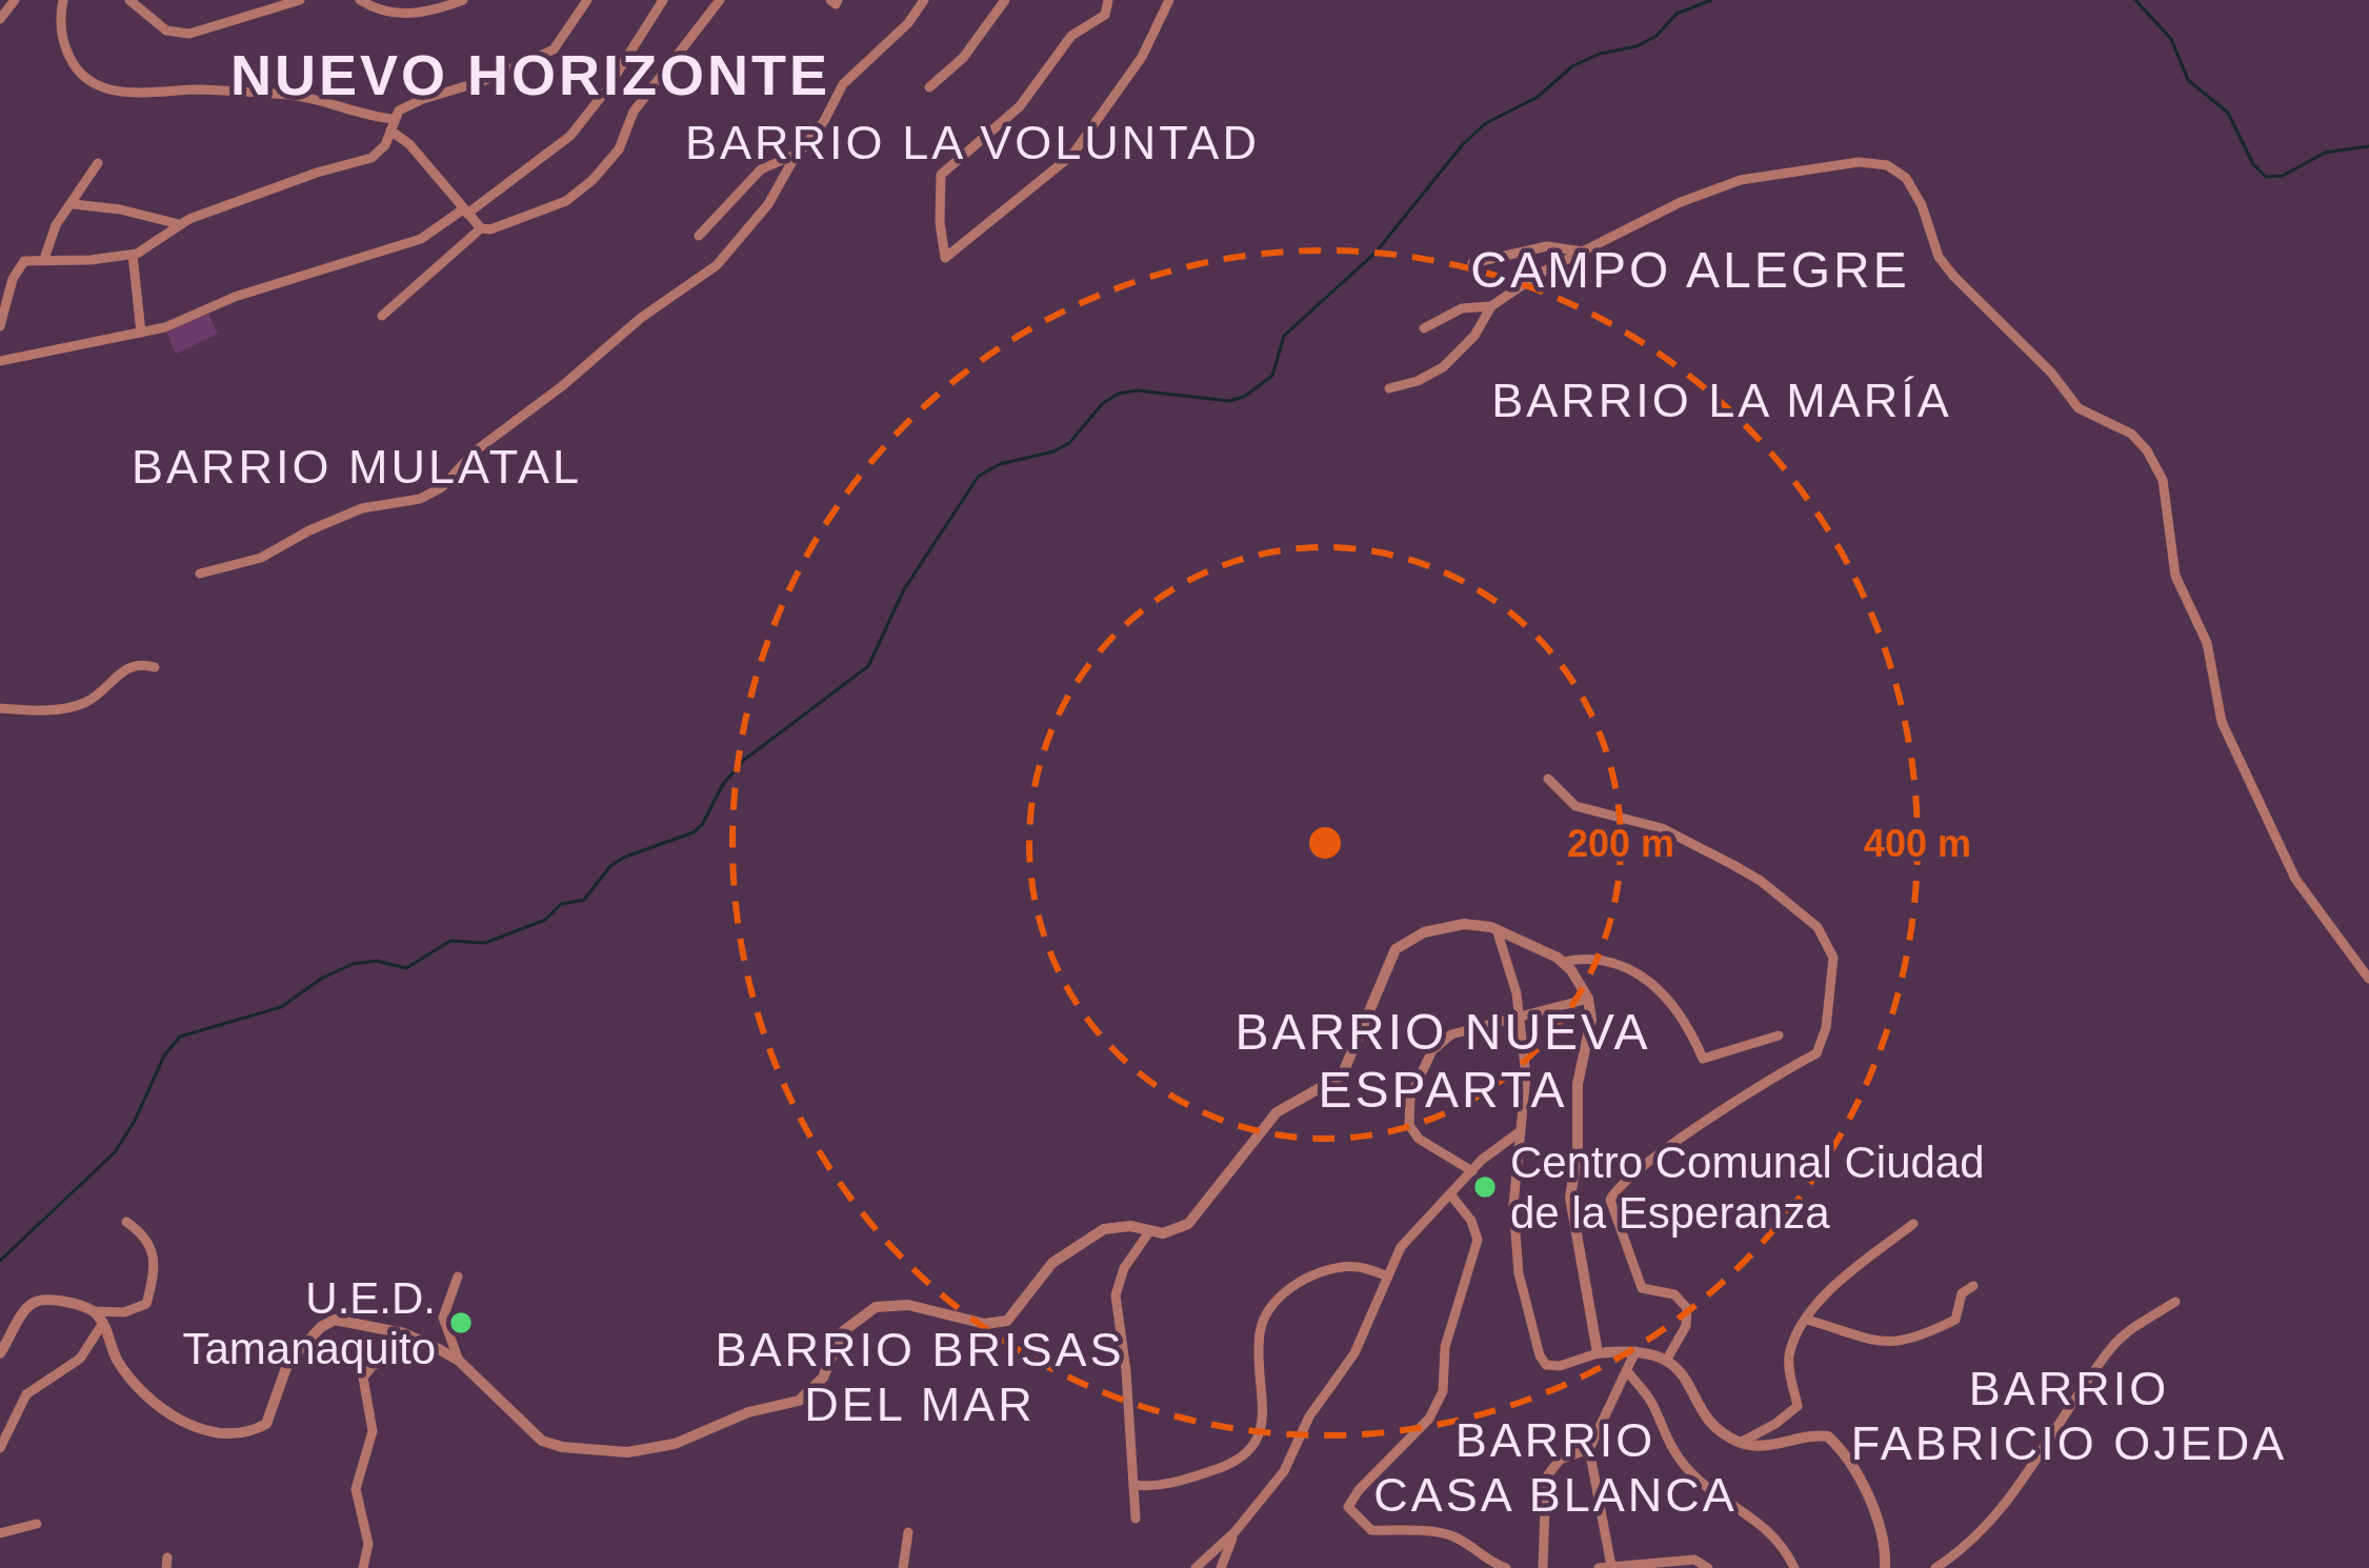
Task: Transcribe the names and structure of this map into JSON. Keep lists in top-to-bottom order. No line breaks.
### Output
{"districts":["NUEVO HORIZONTE","BARRIO LA VOLUNTAD","CAMPO ALEGRE","BARRIO LA MARÍA","BARRIO MULATAL","BARRIO NUEVA ESPARTA","BARRIO BRISAS DEL MAR","BARRIO FABRICIO OJEDA","BARRIO CASA BLANCA"],"places":["Centro Comunal Ciudad de la Esperanza","U.E.D. Tamanaquito"],"rings":["200 m","400 m"]}
